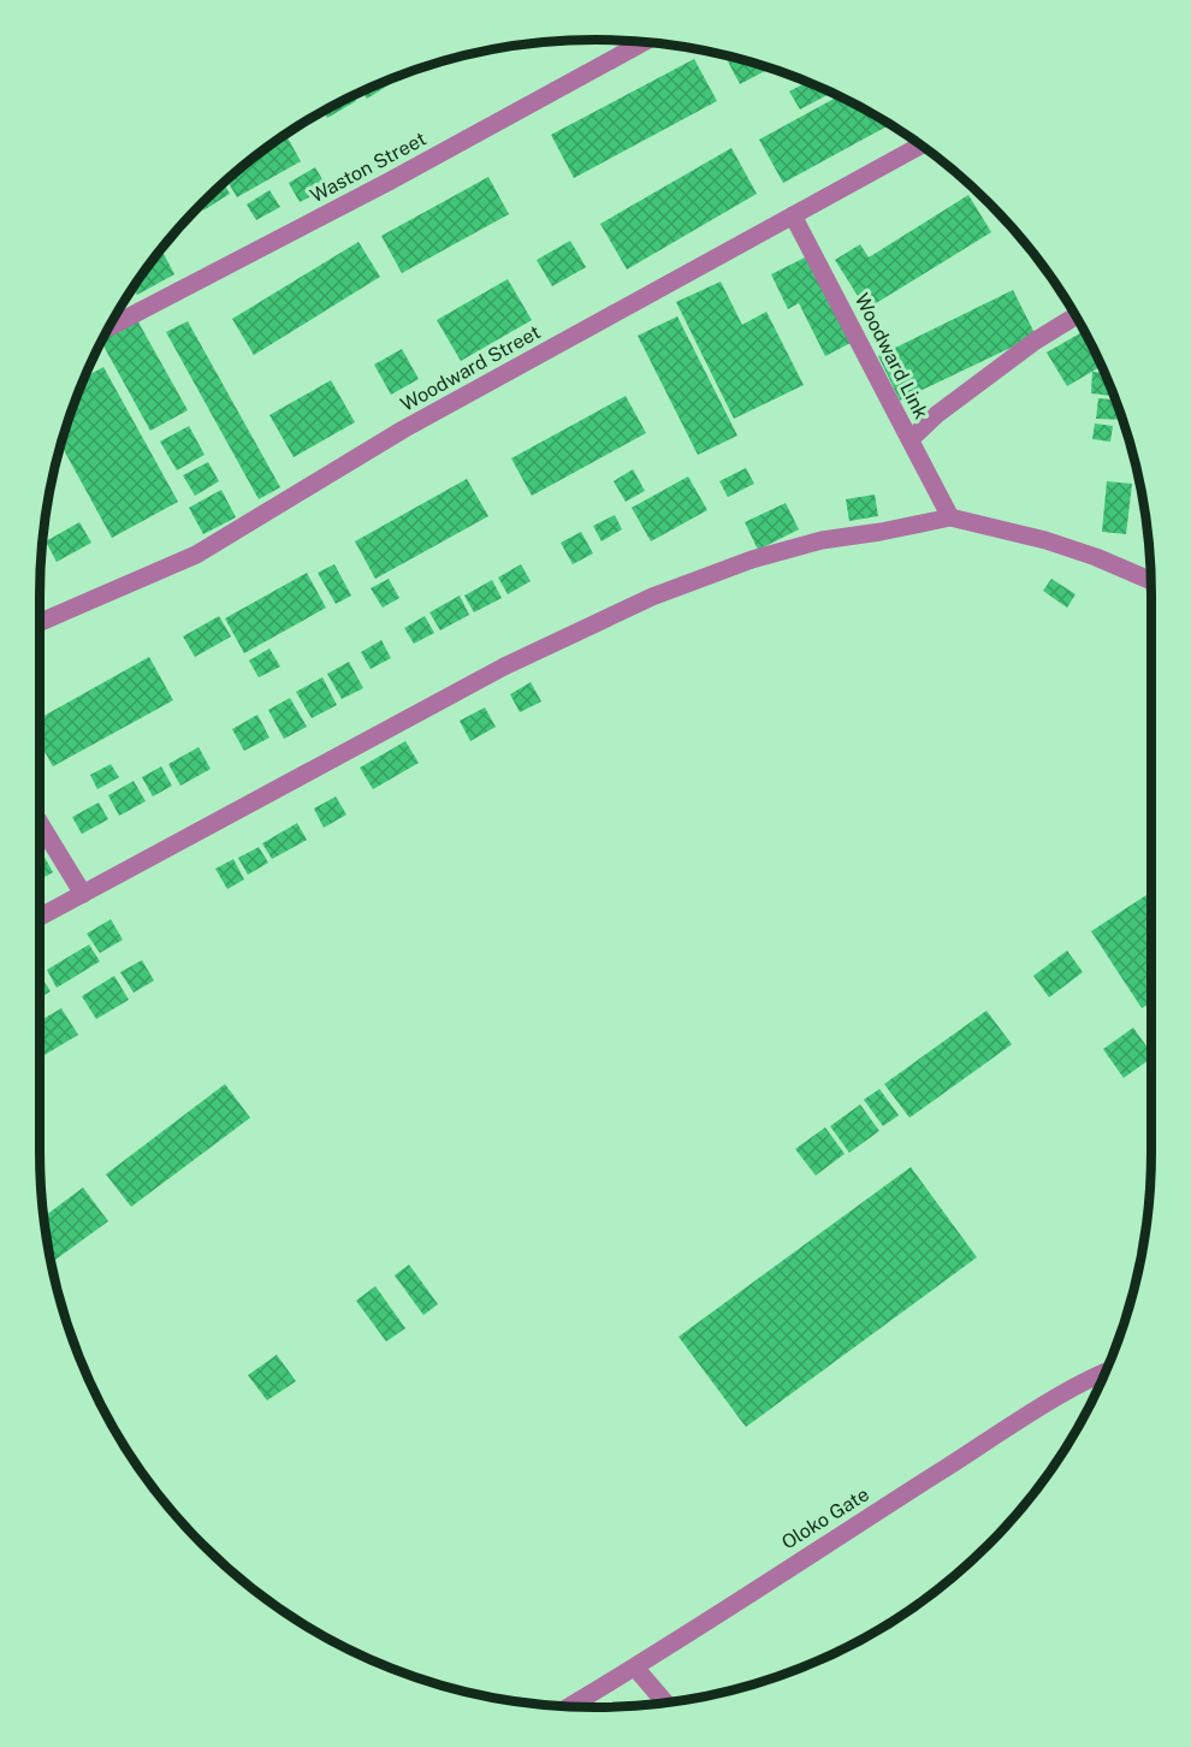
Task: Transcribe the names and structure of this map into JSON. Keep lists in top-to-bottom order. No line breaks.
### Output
{"streets":{"street":["Waston Street","Woodward Link","Woodward Street","Oloko Gate"]},"crossings":[["Woodward Link","Woodward Street"]]}
